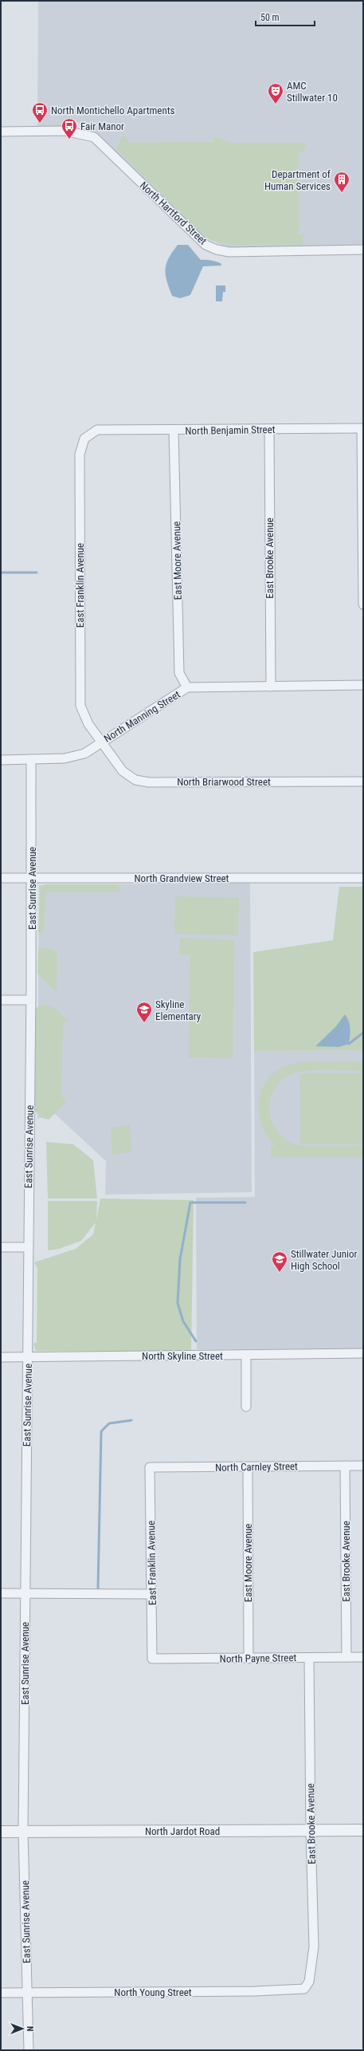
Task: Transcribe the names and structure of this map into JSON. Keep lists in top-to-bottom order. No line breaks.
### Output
{"streets":{"street":["North Hartford Street","North Benjamin Street","East Brooke Avenue","East Moore Avenue","East Franklin Avenue","North Manning Street","North Briarwood Street","North Grandview Street","East Sunrise Avenue","North Skyline Street","North Carnley Street","North Payne Street","North Jardot Road","North Young Street"]},"crossings":[["North Benjamin Street","East Brooke Avenue"],["North Benjamin Street","East Moore Avenue"],["North Benjamin Street","East Franklin Avenue"],["East Brooke Avenue","North Manning Street"],["East Brooke Avenue","North Carnley Street"],["East Brooke Avenue","North Payne Street"],["East Brooke Avenue","North Jardot Road"],["East Brooke Avenue","North Young Street"],["East Moore Avenue","North Manning Street"],["East Moore Avenue","North Carnley Street"],["East Moore Avenue","North Payne Street"],["East Franklin Avenue","North Manning Street"],["East Franklin Avenue","North Briarwood Street"],["East Franklin Avenue","North Carnley Street"],["East Franklin Avenue","North Payne Street"],["North Manning Street","North Briarwood Street"],["North Manning Street","East Sunrise Avenue"],["North Grandview Street","East Sunrise Avenue"],["East Sunrise Avenue","North Skyline Street"],["East Sunrise Avenue","North Jardot Road"],["East Sunrise Avenue","North Young Street"]],"places":{"theatre":["AMC Stillwater 10"],"bus stop":["North Montichello Apartments","Fair Manor"],"building":["Department of Human Services"],"school or university":["Skyline Elementary","Stillwater Junior High School"]},"scale_bar":"50 m","north":"right"}
